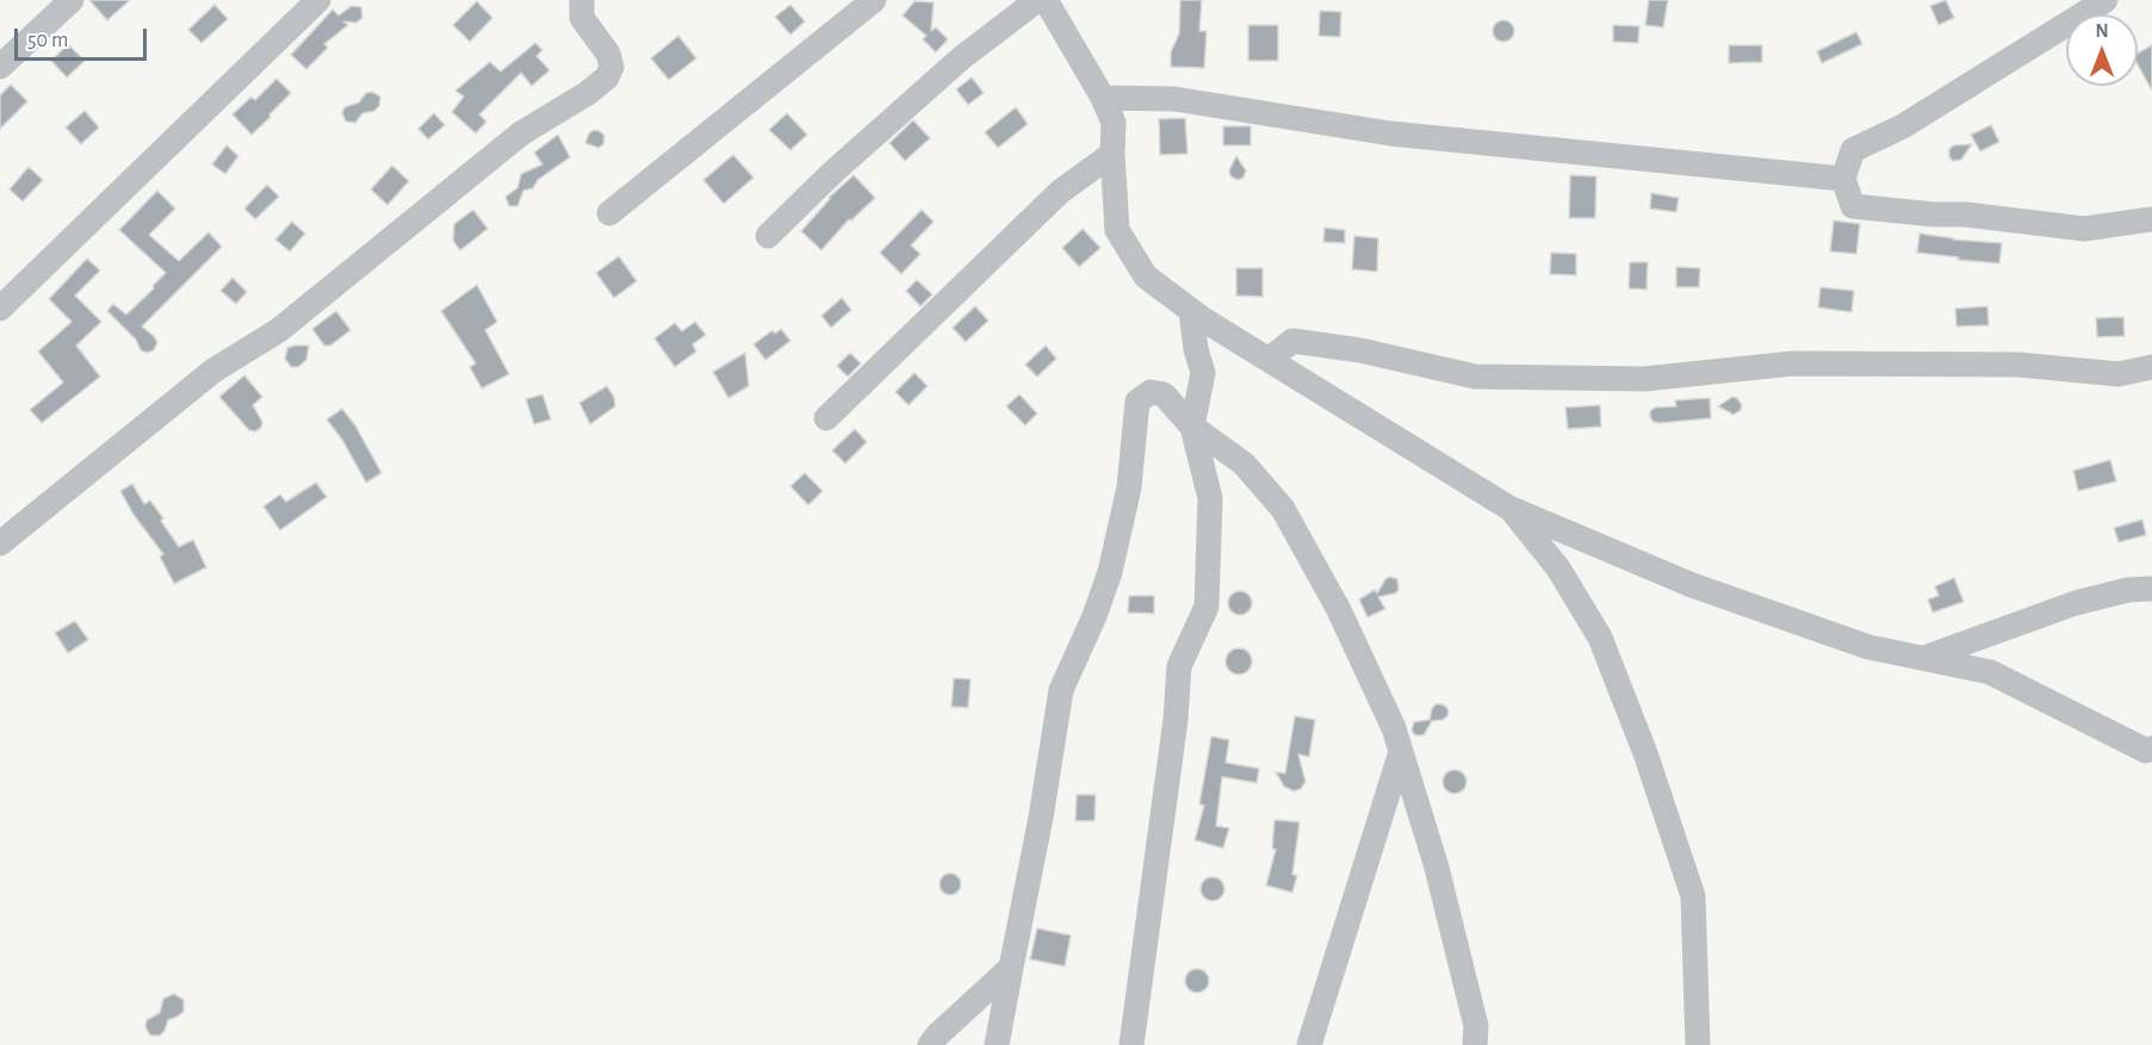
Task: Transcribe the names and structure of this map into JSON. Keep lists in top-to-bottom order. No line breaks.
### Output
{"scale_bar":"50 m","north":"top"}
